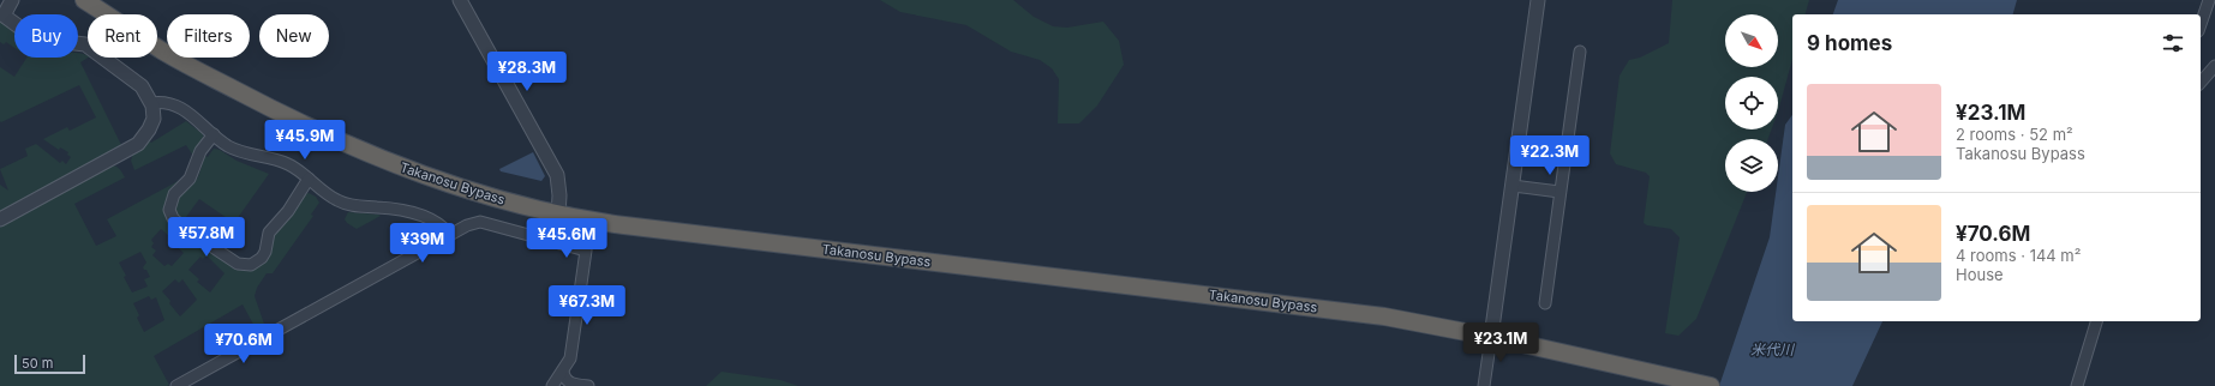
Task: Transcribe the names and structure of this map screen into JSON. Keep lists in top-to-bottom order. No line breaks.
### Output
{"streets":{"highway":["Takanosu Bypass"]},"water":["米代川"],"scale_bar":"50 m","north":"bottom right","page":{"chip":["Buy","Rent","Filters","New"],"heading":"9 homes","price":["¥28.3M","¥45.9M","¥22.3M","¥57.8M","¥45.6M","¥39M","¥67.3M","¥23.1M","¥70.6M"],"list":[{"name":"¥23.1M","note":"2 rooms · 52 m² · Takanosu Bypass"},{"name":"¥70.6M","note":"4 rooms · 144 m² · House"}],"scale":"50 m"}}
